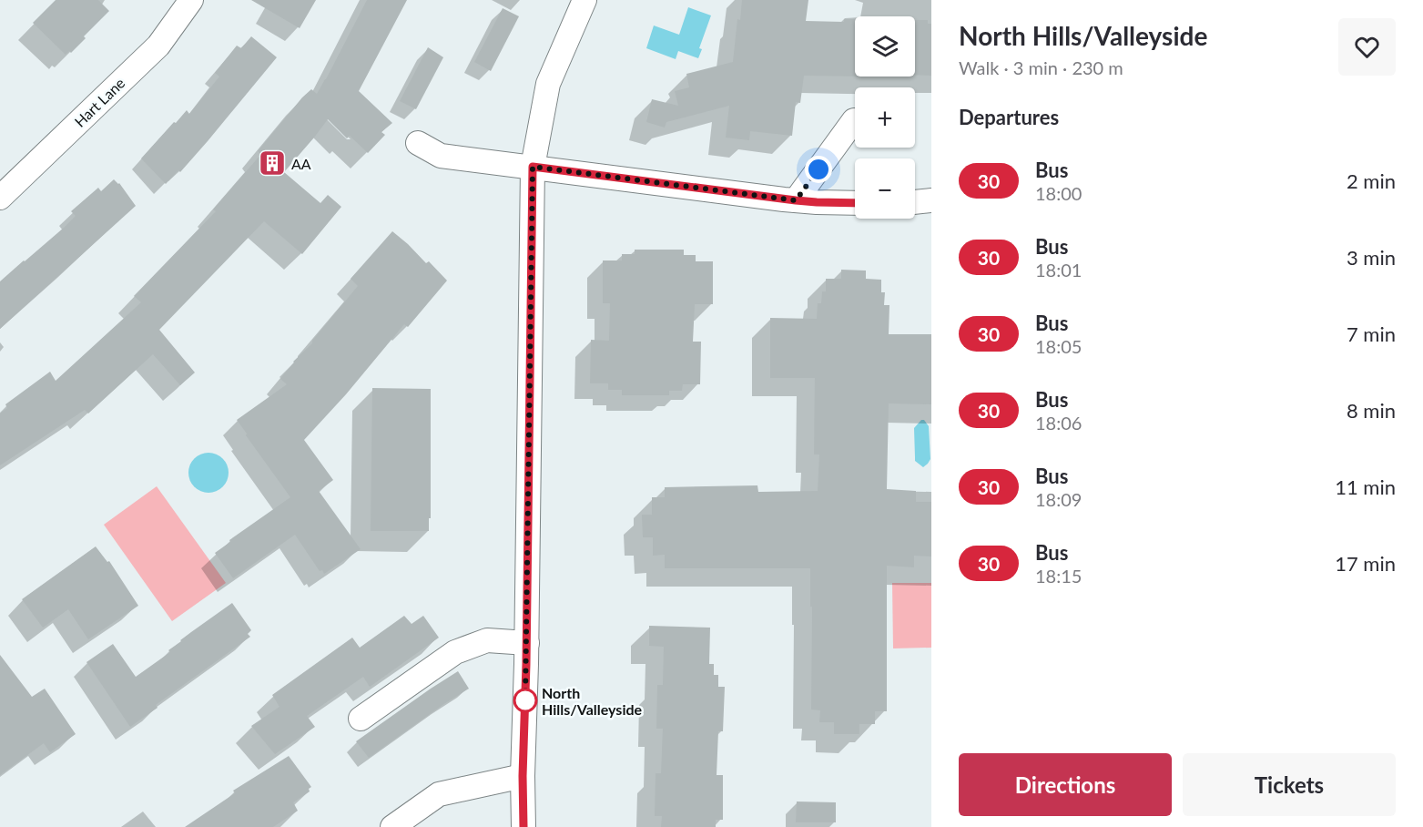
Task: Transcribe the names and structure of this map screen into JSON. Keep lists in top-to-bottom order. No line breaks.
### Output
{"streets":{"street":["Hart Lane"]},"places":{"building":["AA"],"other":["North Hills/Valleyside"]},"lines":["bus line 30"],"page":{"heading":[["North Hills/Valleyside","Walk · 3 min · 230 m"],"Departures"],"map_buttons":["+","−"],"list":[{"mark":"30","name":"Bus","note":"18:00","value":"2 min"},{"mark":"30","name":"Bus","note":"18:01","value":"3 min"},{"mark":"30","name":"Bus","note":"18:05","value":"7 min"},{"mark":"30","name":"Bus","note":"18:06","value":"8 min"},{"mark":"30","name":"Bus","note":"18:09","value":"11 min"},{"mark":"30","name":"Bus","note":"18:15","value":"17 min"}],"buttons":["Directions","Tickets"]}}
